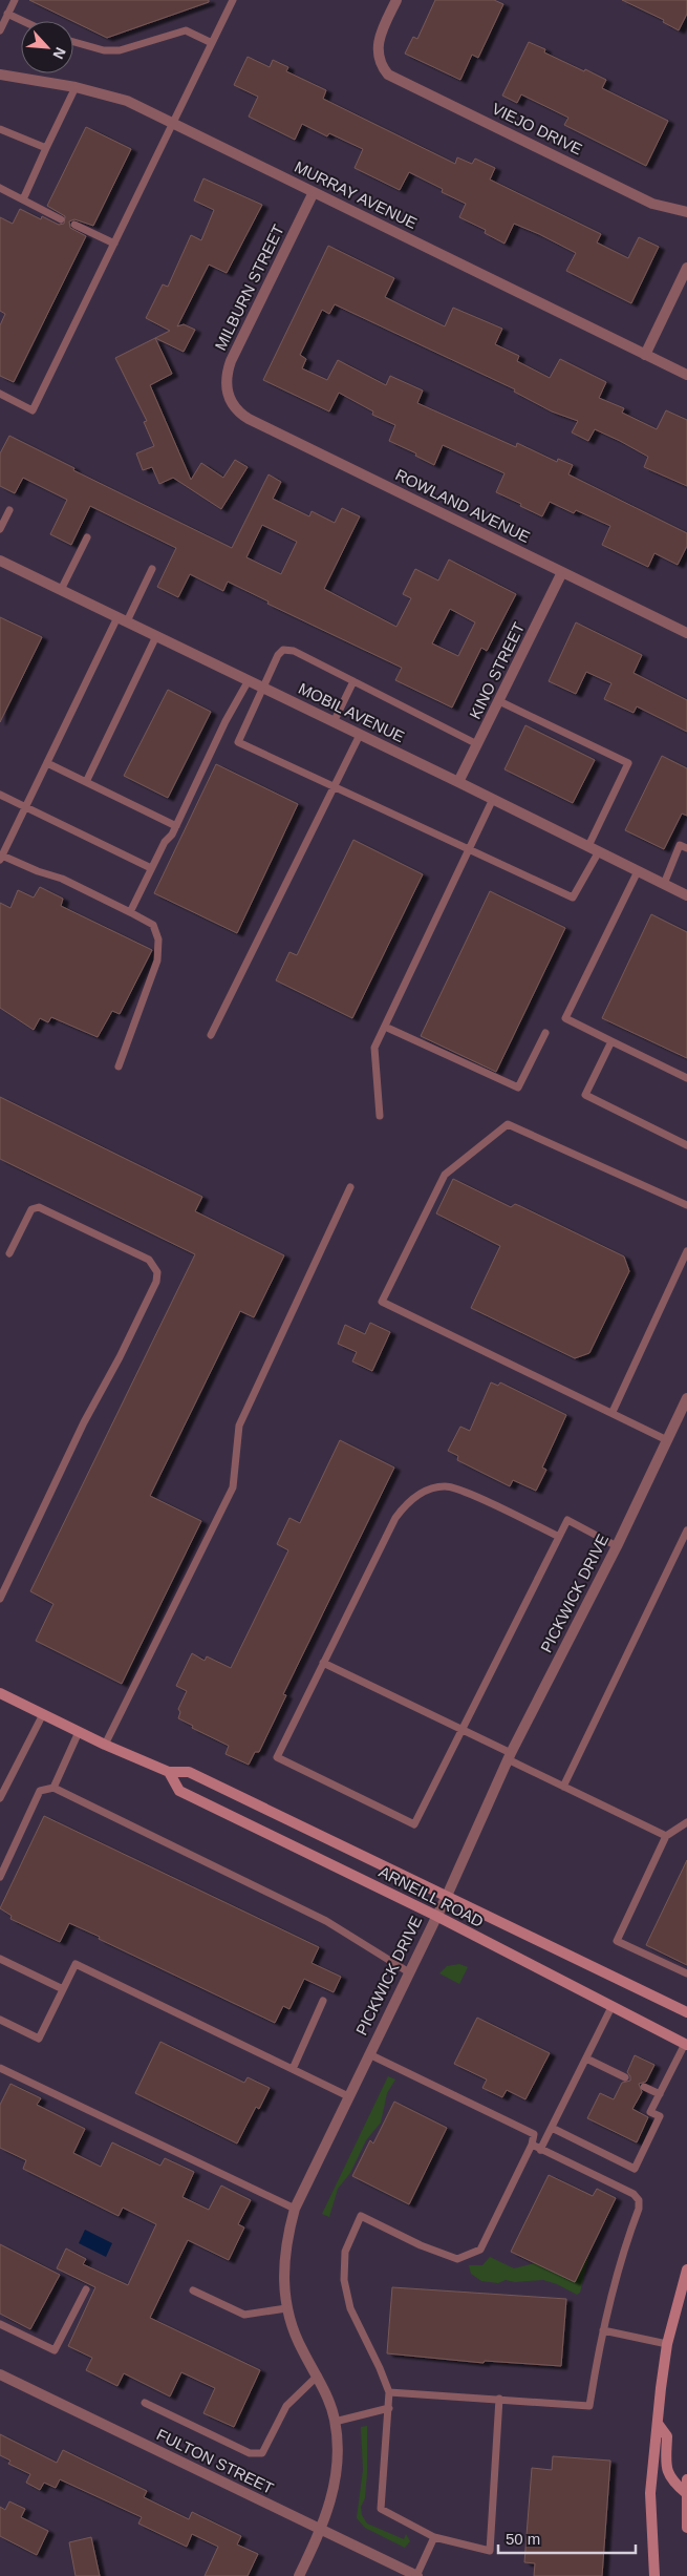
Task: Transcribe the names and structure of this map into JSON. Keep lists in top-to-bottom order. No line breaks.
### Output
{"streets":{"main road":["ARNEILL ROAD"],"street":["VIEJO DRIVE","MURRAY AVENUE","MILBURN STREET","ROWLAND AVENUE","KINO STREET","MOBIL AVENUE","PICKWICK DRIVE","FULTON STREET"]},"crossings":[["MURRAY AVENUE","MILBURN STREET"],["MILBURN STREET","ROWLAND AVENUE"],["ROWLAND AVENUE","KINO STREET"],["KINO STREET","MOBIL AVENUE"],["PICKWICK DRIVE","ARNEILL ROAD"],["PICKWICK DRIVE","FULTON STREET"]],"scale_bar":"50 m","north":"bottom right"}
